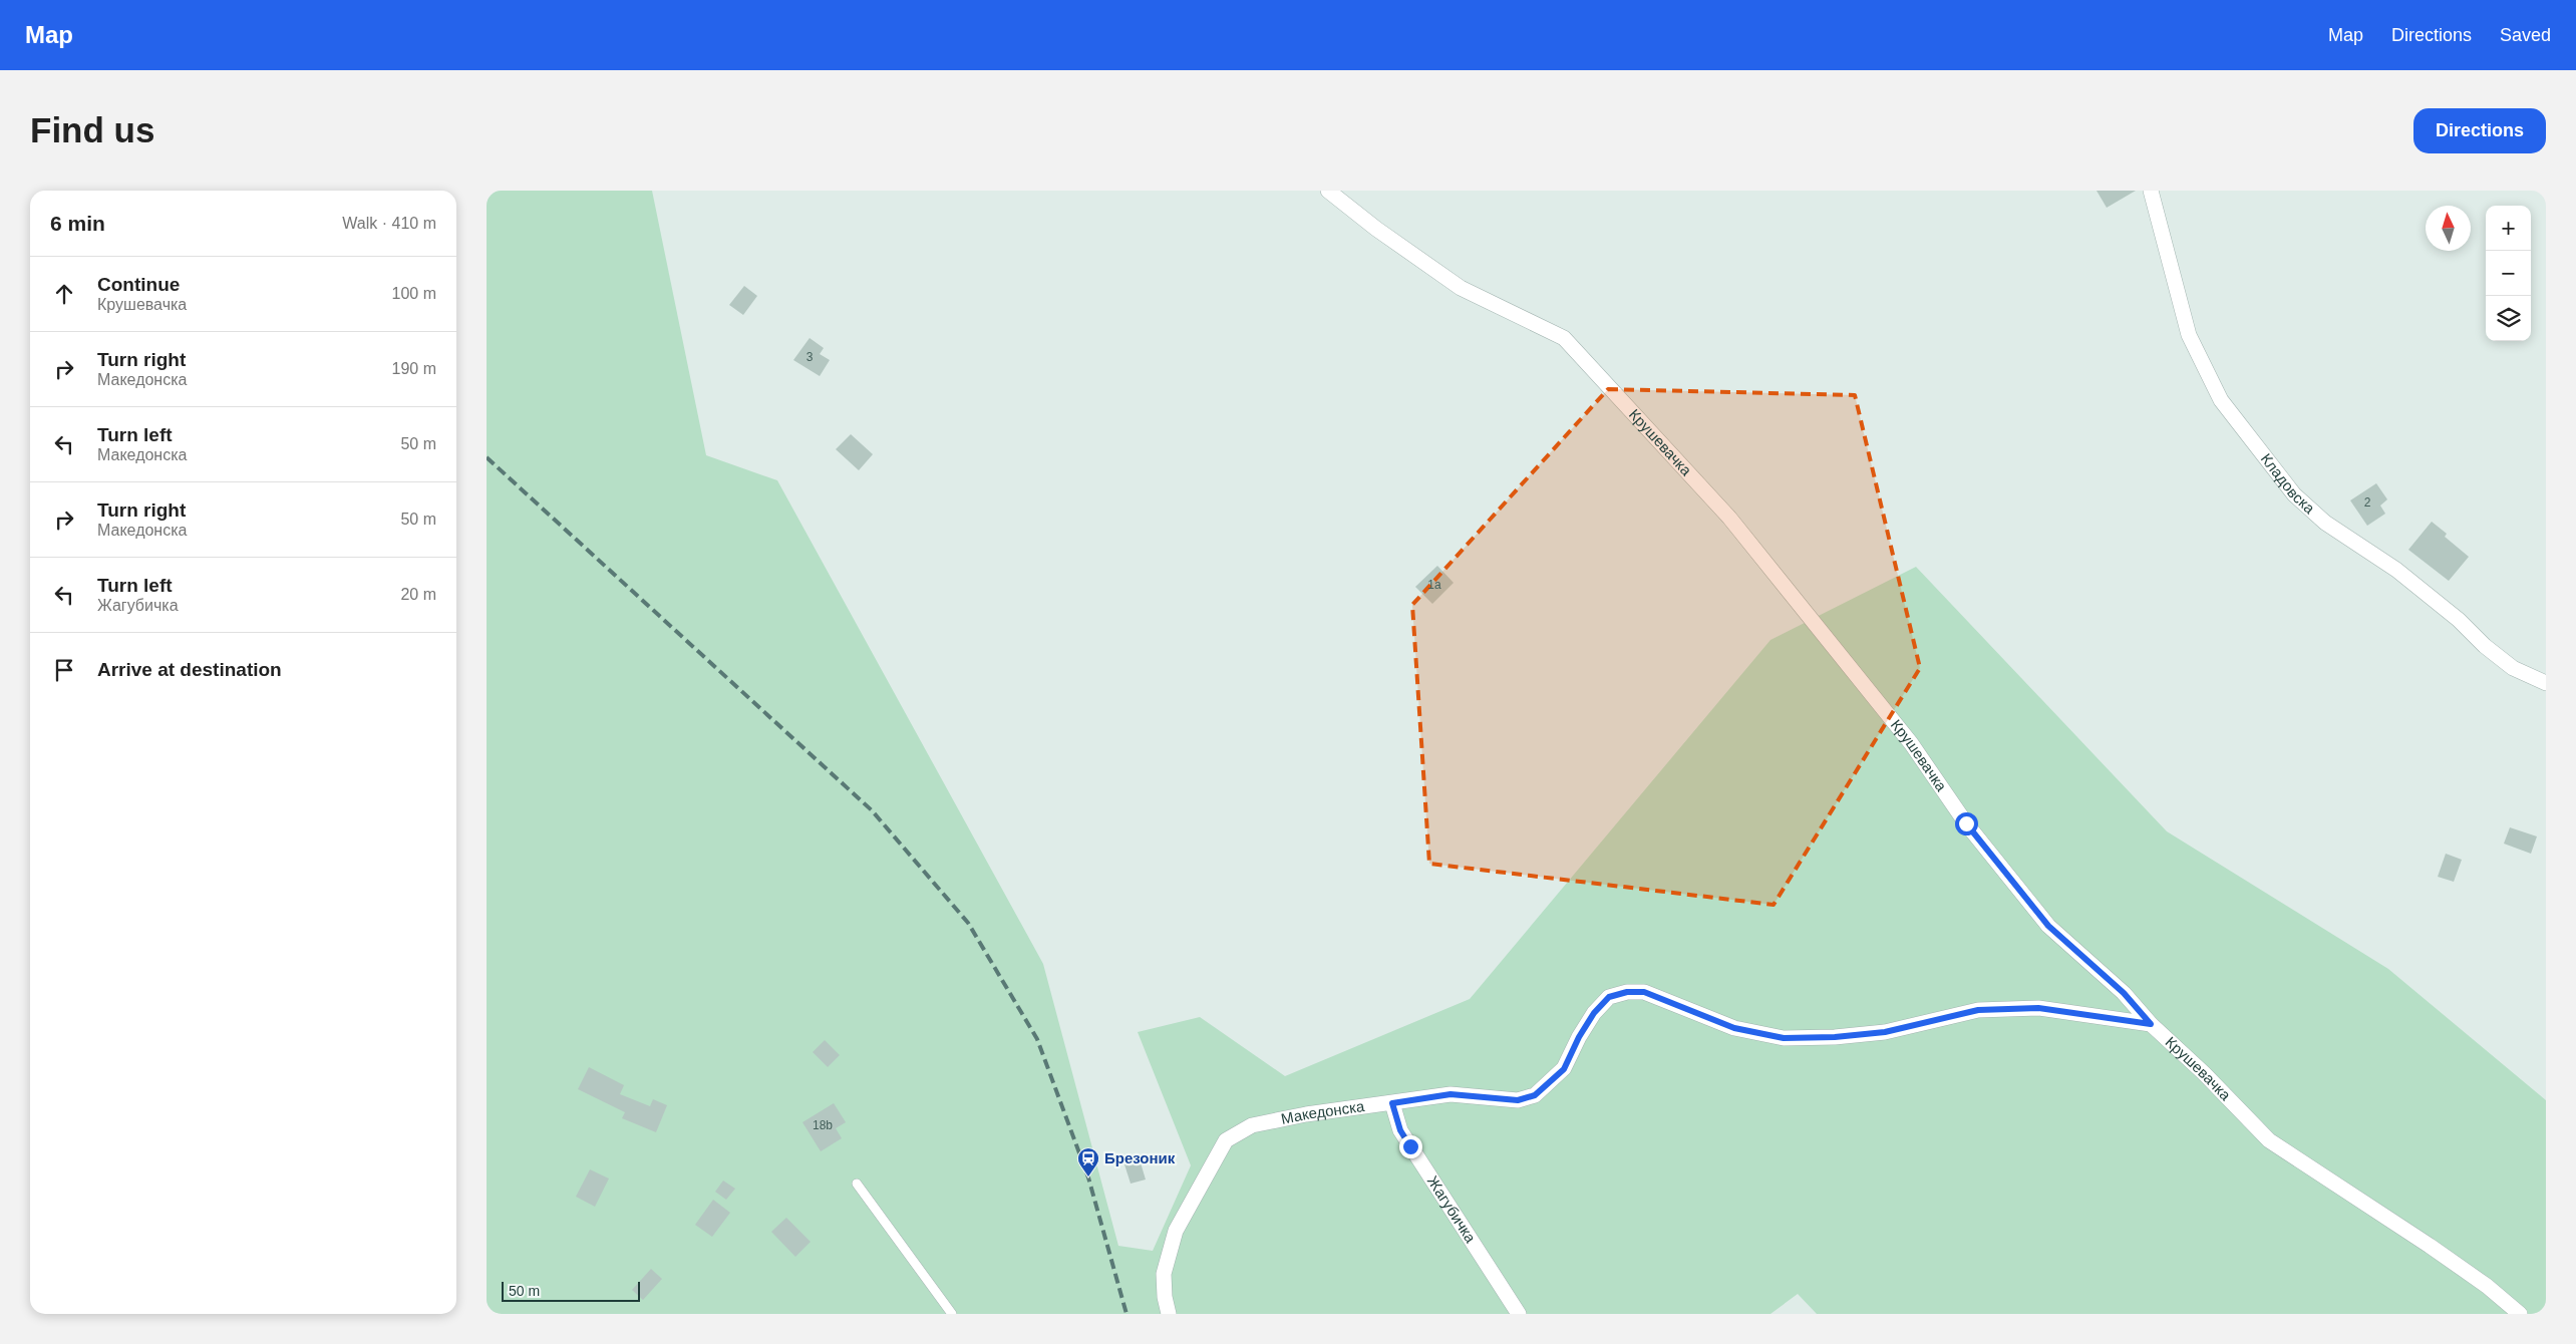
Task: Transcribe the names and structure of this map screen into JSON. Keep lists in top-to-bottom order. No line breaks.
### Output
{"streets":{"street":["Крушевачка","Кладовска","Македонска","Жагубичка"]},"crossings":[["Крушевачка","Македонска"],["Македонска","Жагубичка"]],"places":{"station":["Брезоник"]},"house_numbers":["3","2","1a","18b"],"scale_bar":"50 m","north":"top","page":{"header":"Map","nav":["Map","Directions","Saved"],"buttons":"Directions","title":"Find us","heading":["6 min","Walk · 410 m"],"map_buttons":["+","−"],"list":[["Continue","Крушевачка","100 m"],["Turn right","Македонска","190 m"],["Turn left","Македонска","50 m"],["Turn right","Македонска","50 m"],["Turn left","Жагубичка","20 m"],"Arrive at destination"],"scale":"50 m"}}
